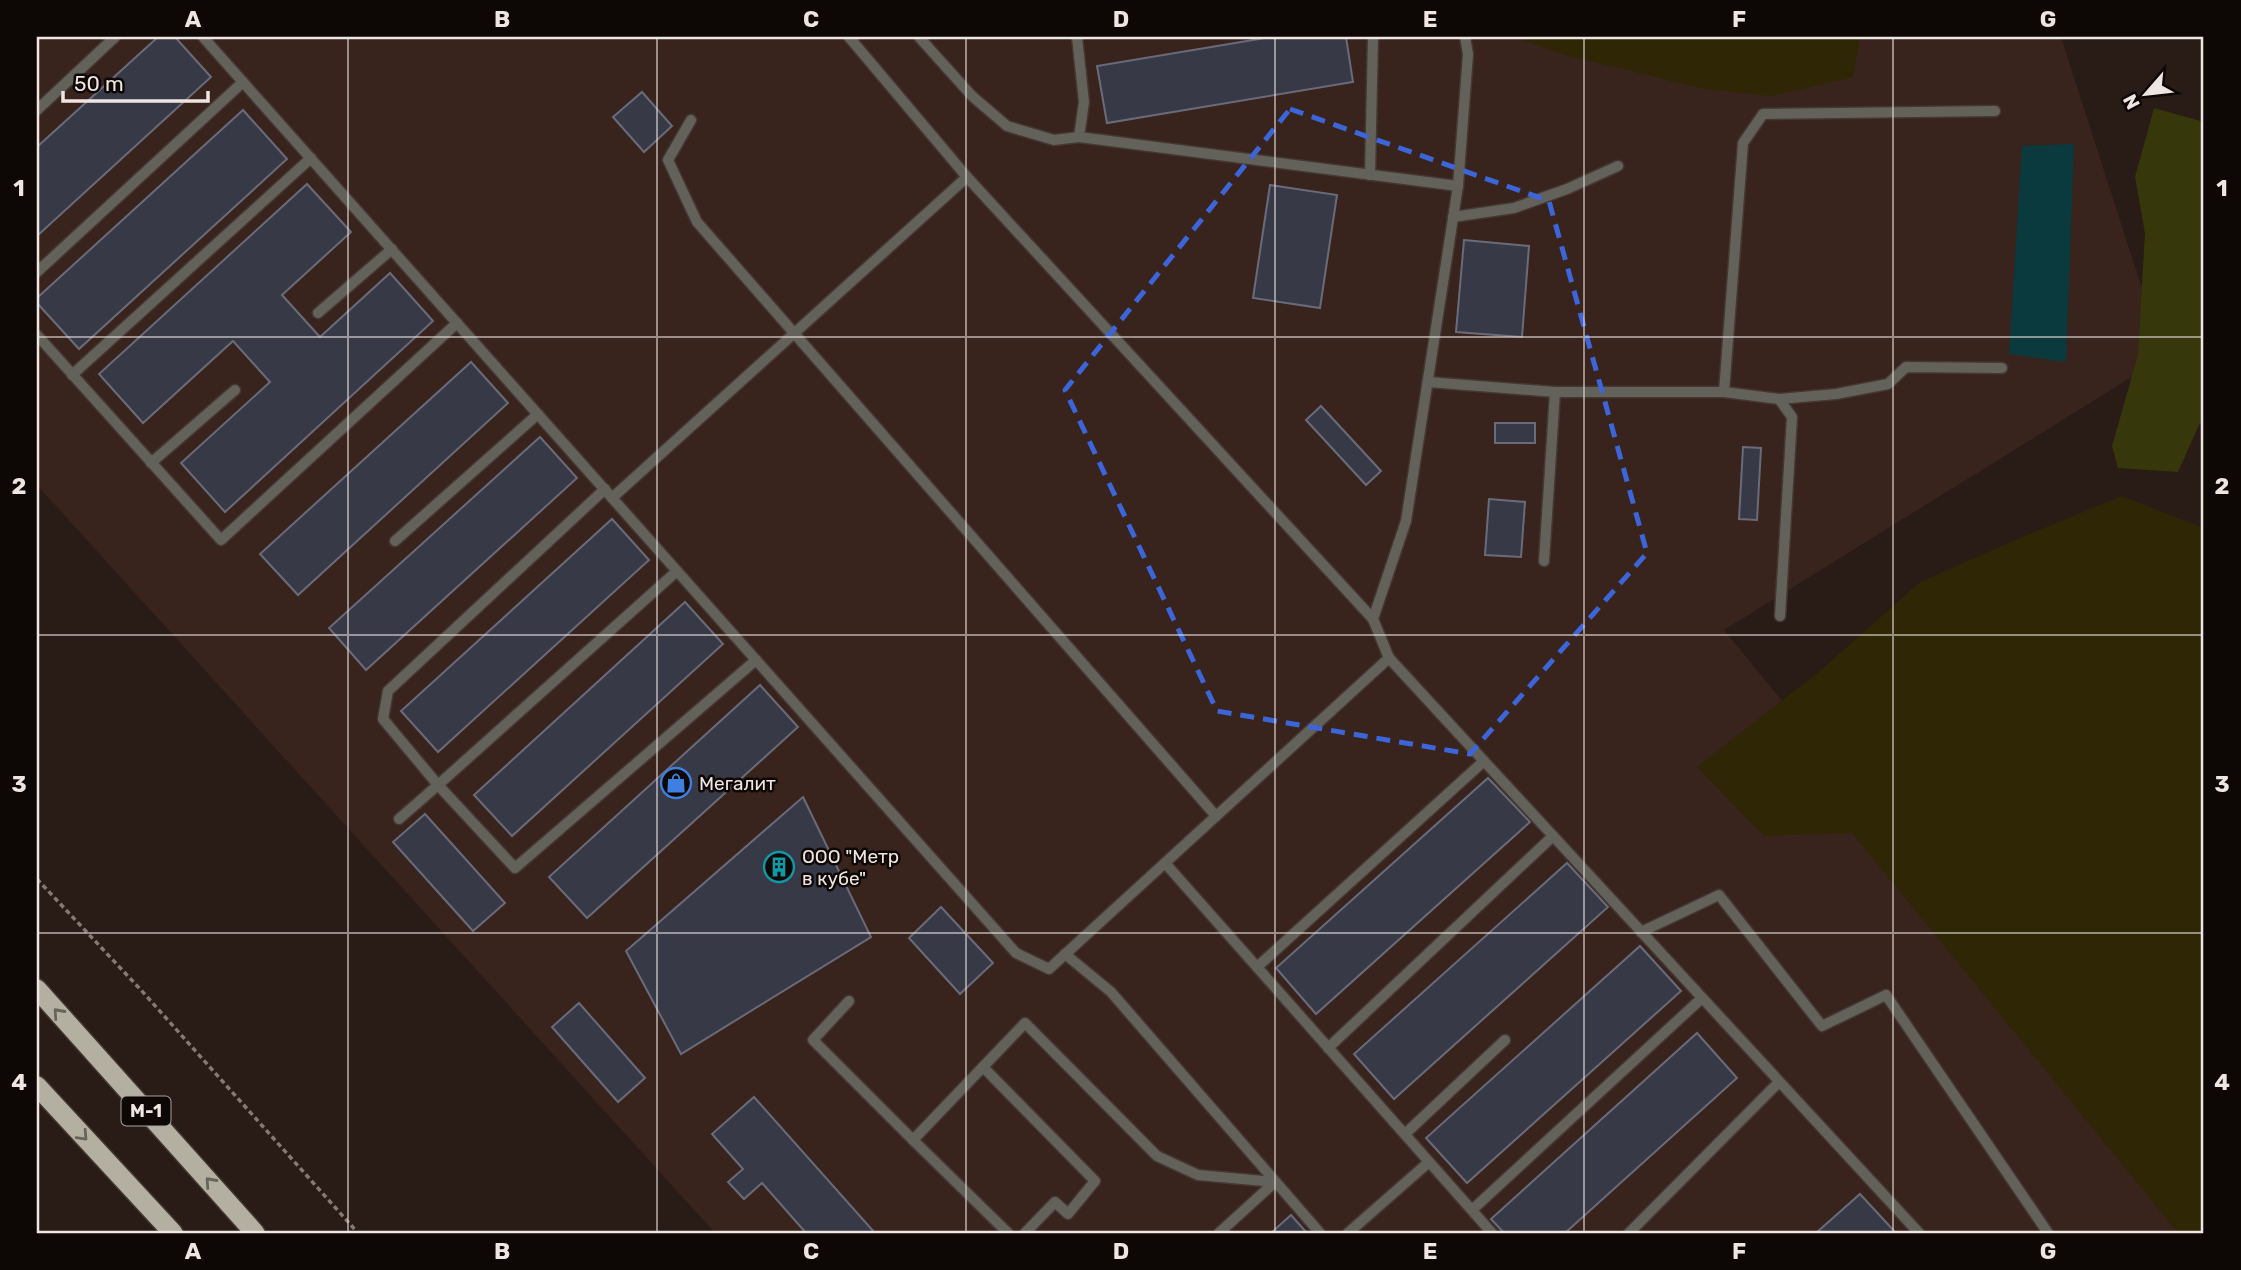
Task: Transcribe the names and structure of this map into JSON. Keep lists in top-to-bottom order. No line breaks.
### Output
{"streets":{"highway":["М-1"]},"places":{"shop":["Мегалит"],"building":["ООО \"Метр в кубе\""]},"scale_bar":"50 m","north":"bottom left","grid":{"columns":["A","B","C","D","E","F","G"],"rows":["1","2","3","4"]}}
